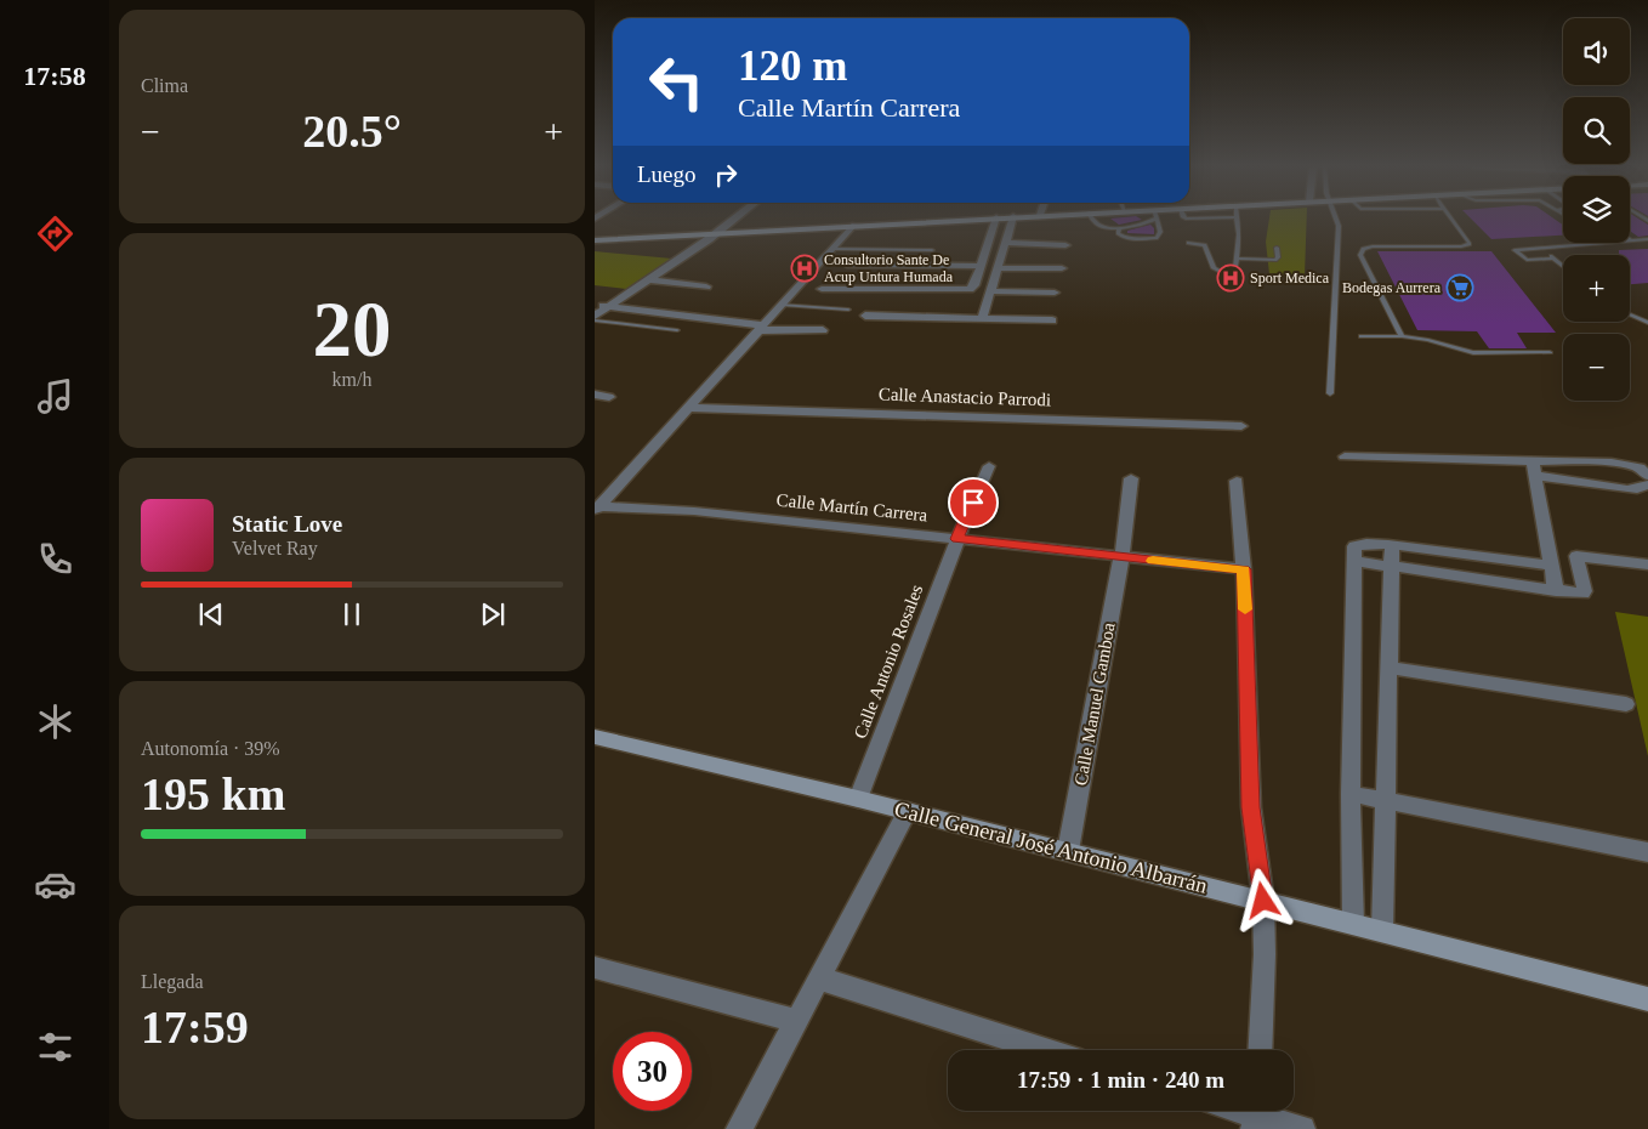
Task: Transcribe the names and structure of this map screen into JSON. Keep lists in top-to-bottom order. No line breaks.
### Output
{"streets":{"main road":["Calle General José Antonio Albarrán"],"street":["Calle Anastacio Parrodi","Calle Martín Carrera","Calle Antonio Rosales","Calle Manuel Gamboa"]},"crossings":[["Calle Anastacio Parrodi","Calle Martín Carrera"],["Calle Martín Carrera","Calle Antonio Rosales"],["Calle Martín Carrera","Calle Manuel Gamboa"],["Calle Antonio Rosales","Calle General José Antonio Albarrán"],["Calle Manuel Gamboa","Calle General José Antonio Albarrán"]],"places":{"hospital":["Consultorio Sante De Acup Untura Humada","Sport Medica"],"supermarket":["Bodegas Aurrera"]},"page":{"tabs":"17:58","tile":["Clima",["20","km/h"],["Autonomía · 39%","195 km"],["Llegada","17:59"]],"map_buttons":["+","−"],"turn":["120 m","Calle Martín Carrera"],"heat":["−","20.5°","+"],"then":"Luego","song":["Static Love","Velvet Ray"],"limit":"30","trip":"17:59 · 1 min · 240 m"}}
